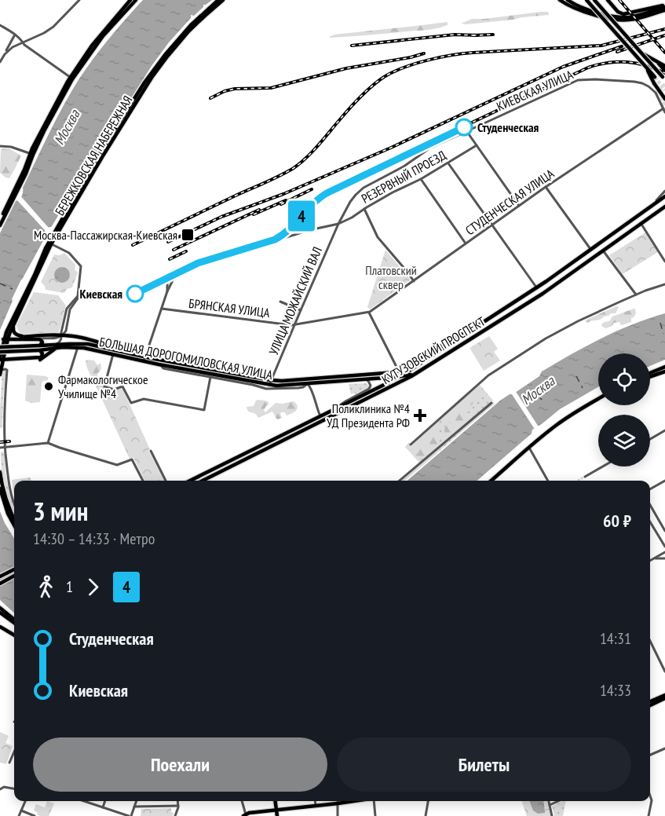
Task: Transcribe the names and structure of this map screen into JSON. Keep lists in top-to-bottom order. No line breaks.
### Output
{"streets":{"main road":["БЕРЕЖКОВСКАЯ НАБЕРЕЖНАЯ","КУТУЗОВСКИЙ ПРОСПЕКТ","БОЛЬШАЯ ДОРОГОМИЛОВСКАЯ УЛИЦА"],"street":["КИЕВСКАЯ УЛИЦА","РЕЗЕРВНЫЙ ПРОЕЗД","СТУДЕНЧЕСКАЯ УЛИЦА","УЛИЦА МОЖАЙСКИЙ ВАЛ","БРЯНСКАЯ УЛИЦА"]},"crossings":[["КИЕВСКАЯ УЛИЦА","РЕЗЕРВНЫЙ ПРОЕЗД"],["КИЕВСКАЯ УЛИЦА","СТУДЕНЧЕСКАЯ УЛИЦА"],["КИЕВСКАЯ УЛИЦА","УЛИЦА МОЖАЙСКИЙ ВАЛ"],["РЕЗЕРВНЫЙ ПРОЕЗД","УЛИЦА МОЖАЙСКИЙ ВАЛ"],["СТУДЕНЧЕСКАЯ УЛИЦА","БРЯНСКАЯ УЛИЦА"],["УЛИЦА МОЖАЙСКИЙ ВАЛ","БРЯНСКАЯ УЛИЦА"],["УЛИЦА МОЖАЙСКИЙ ВАЛ","БОЛЬШАЯ ДОРОГОМИЛОВСКАЯ УЛИЦА"],["КУТУЗОВСКИЙ ПРОСПЕКТ","БОЛЬШАЯ ДОРОГОМИЛОВСКАЯ УЛИЦА"]],"water":["Москва"],"parks":["Платовский сквер"],"places":{"other":["Студенческая","Киевская","Фармакологическое Училище №4"],"transit":["Москва-Пассажирская-Киевская"],"health":["Поликлиника №4 УД Президента РФ"]},"lines":["metro line 4"],"page":{"on_map":"4","heading":["3 мин","14:30 – 14:33 · Метро","60 ₽"],"legs":["1","4"],"list":[{"name":"Студенческая","value":"14:31"},{"name":"Киевская","value":"14:33"}],"buttons":["Поехали","Билеты"]}}
